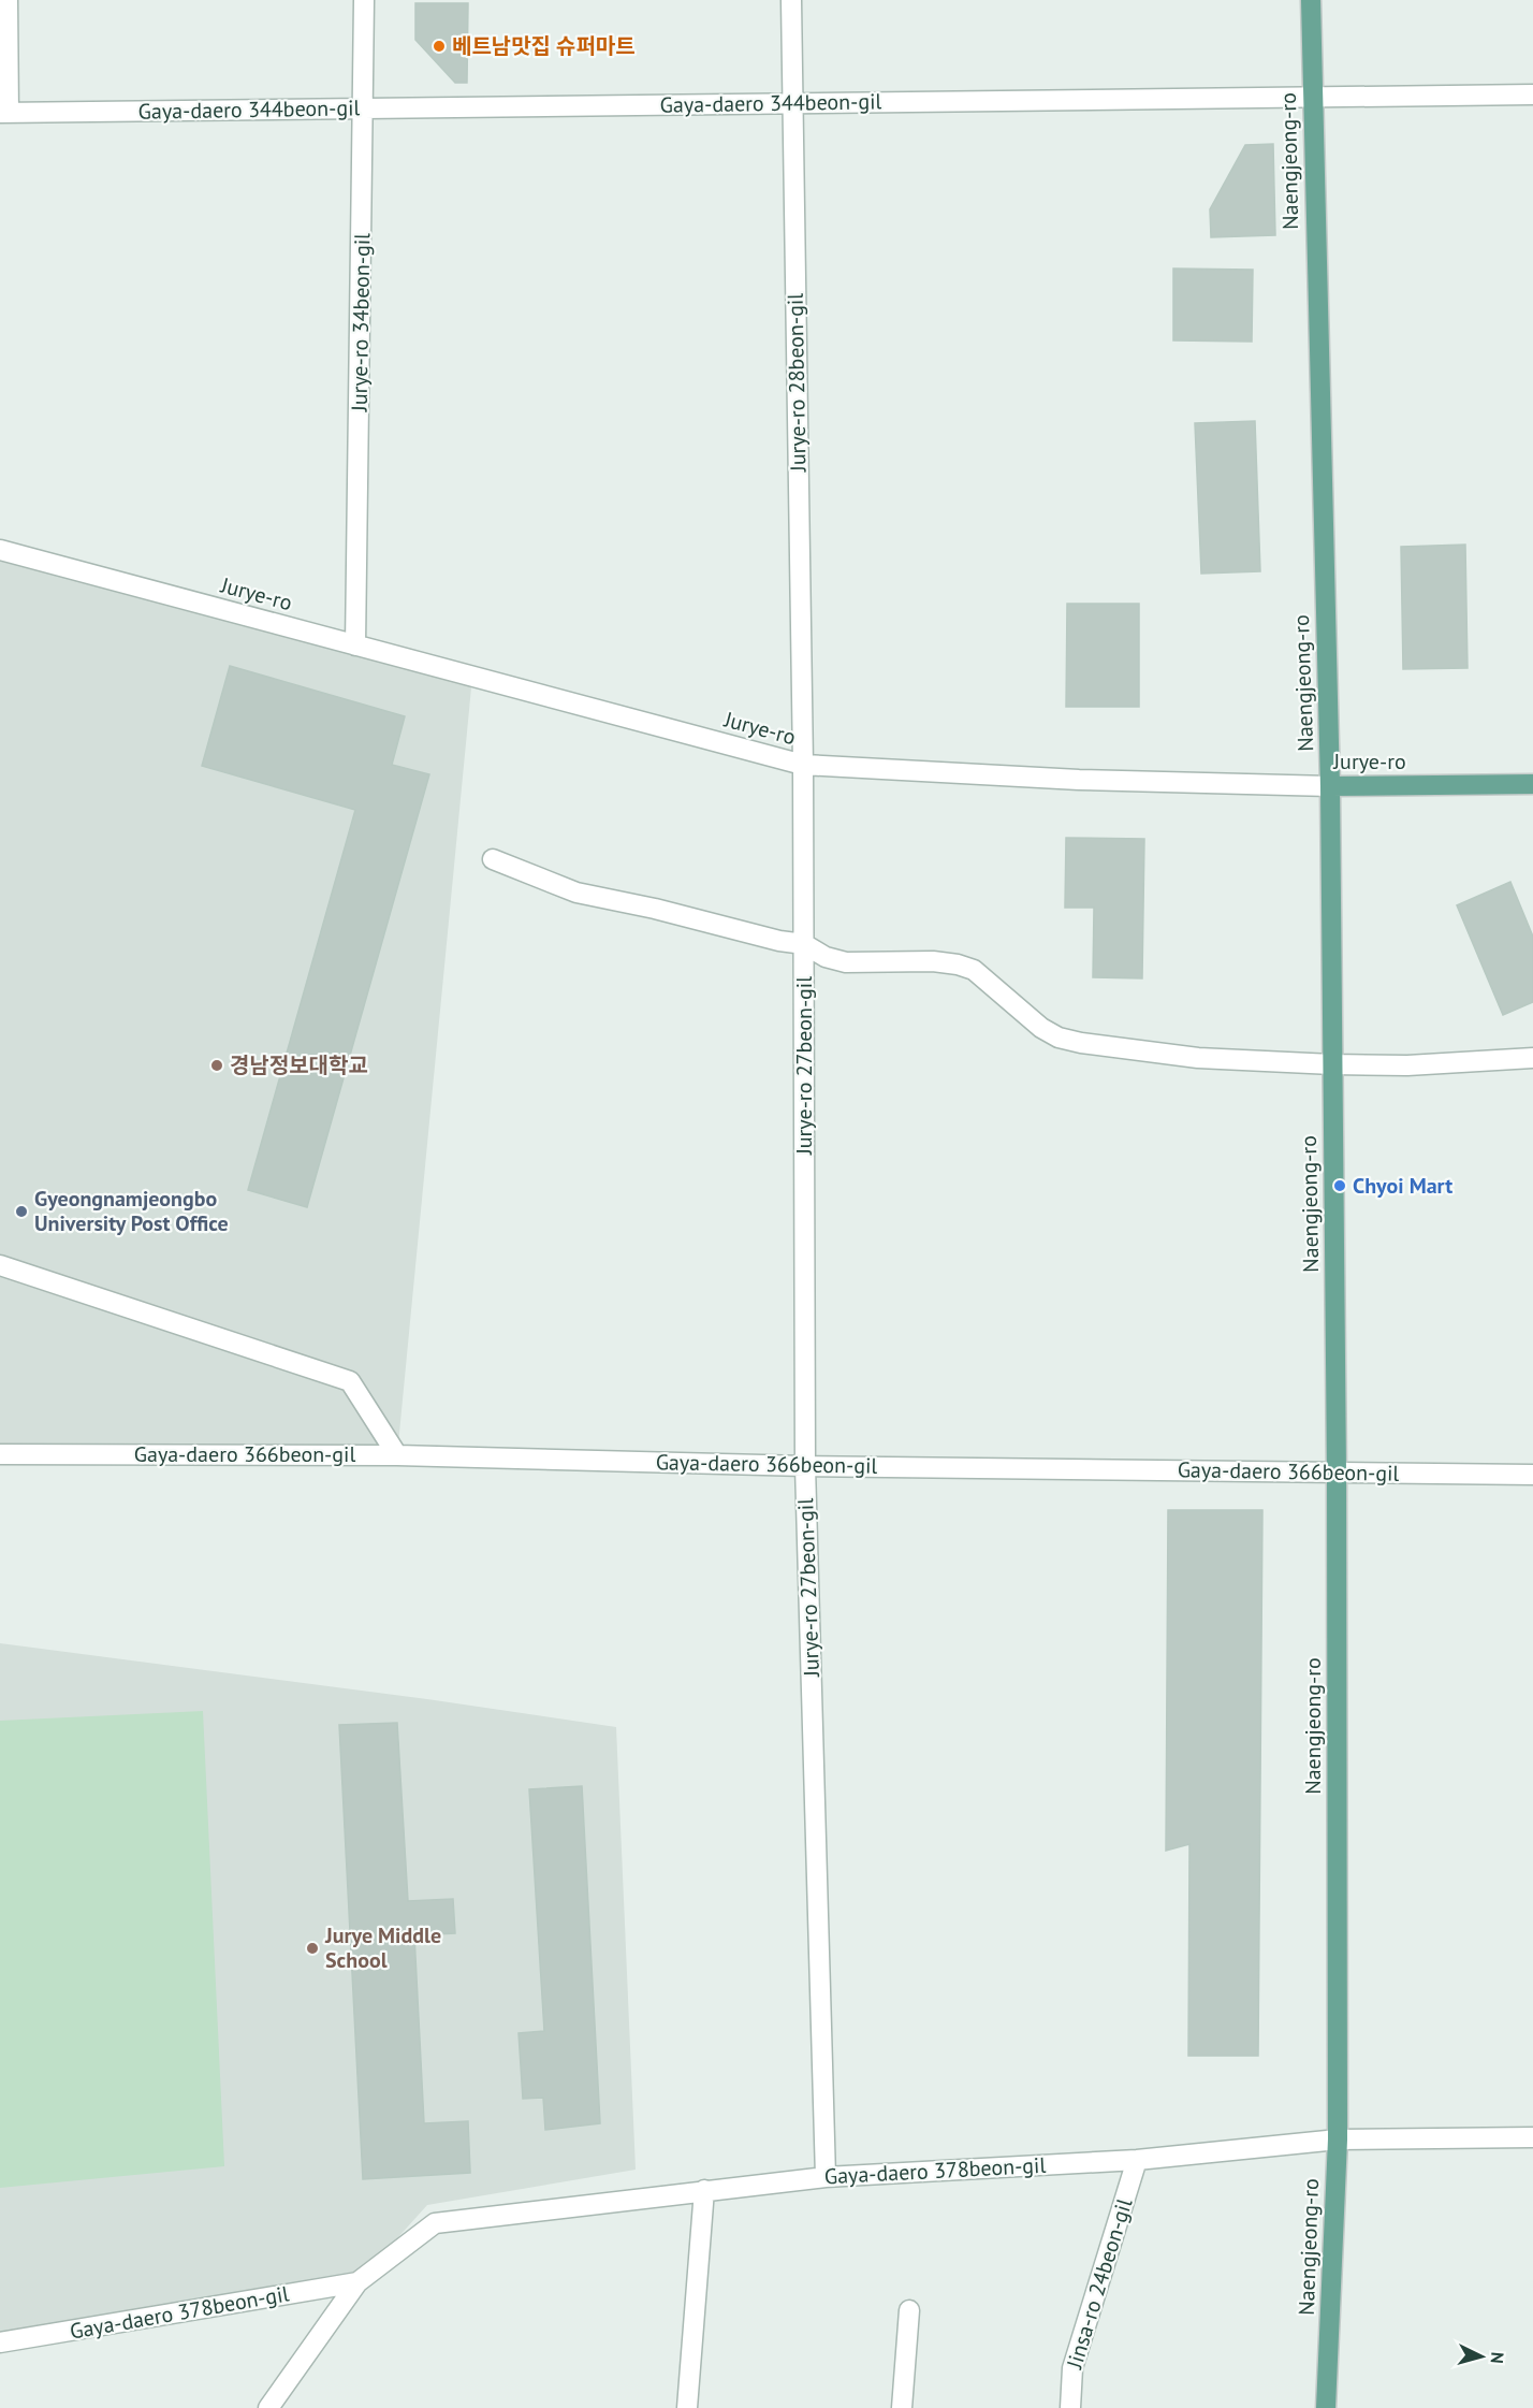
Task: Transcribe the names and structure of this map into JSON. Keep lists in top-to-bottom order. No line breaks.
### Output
{"streets":{"main road":["Naengjeong-ro","Jurye-ro"],"street":["Gaya-daero 344beon-gil","Jurye-ro 34beon-gil","Jurye-ro 28beon-gil","Jurye-ro 27beon-gil","Gaya-daero 366beon-gil","Gaya-daero 378beon-gil","Jinsa-ro 24beon-gil"]},"crossings":[["Gaya-daero 344beon-gil","Naengjeong-ro"],["Gaya-daero 344beon-gil","Jurye-ro 34beon-gil"],["Gaya-daero 344beon-gil","Jurye-ro 28beon-gil"],["Naengjeong-ro","Jurye-ro"],["Naengjeong-ro","Gaya-daero 366beon-gil"],["Naengjeong-ro","Gaya-daero 378beon-gil"],["Jurye-ro 34beon-gil","Jurye-ro"],["Jurye-ro 28beon-gil","Jurye-ro"],["Jurye-ro 28beon-gil","Jurye-ro 27beon-gil"],["Jurye-ro","Jurye-ro 27beon-gil"],["Jurye-ro 27beon-gil","Gaya-daero 366beon-gil"],["Jurye-ro 27beon-gil","Gaya-daero 378beon-gil"],["Gaya-daero 378beon-gil","Jinsa-ro 24beon-gil"]],"places":["베트남맛집 슈퍼마트","경남정보대학교","Chyoi Mart","Gyeongnamjeongbo University Post Office","Jurye Middle School"],"north":"right"}
